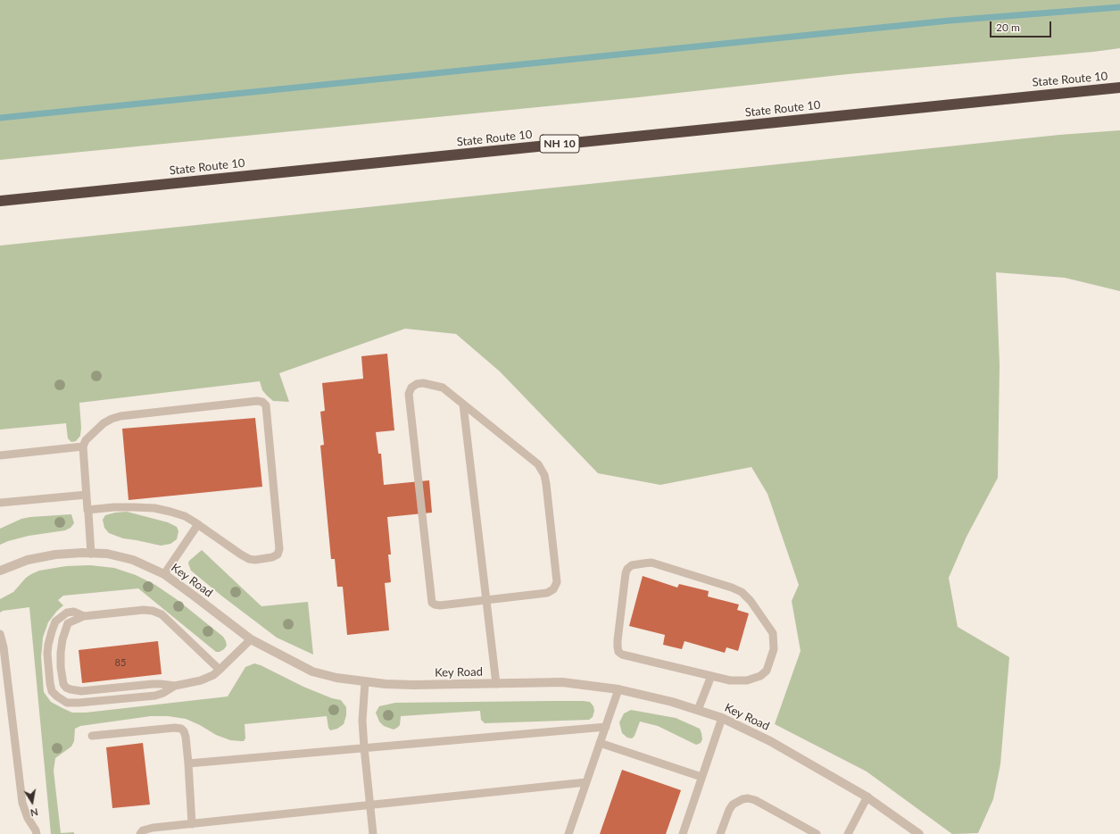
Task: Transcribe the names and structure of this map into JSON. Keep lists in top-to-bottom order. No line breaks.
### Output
{"streets":{"highway":["State Route 10","NH 10"],"street":["Key Road"]},"house_numbers":["85"],"scale_bar":"20 m","north":"bottom"}
